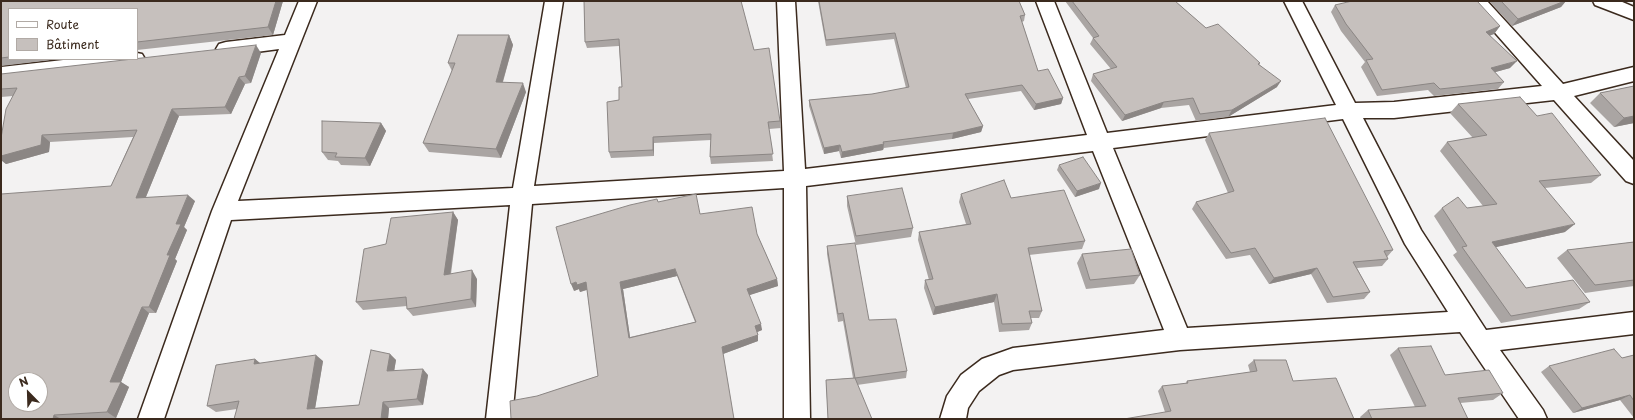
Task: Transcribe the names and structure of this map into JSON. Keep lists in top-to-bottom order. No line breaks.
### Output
{"legend":["Route","Bâtiment"],"north":"top left"}
